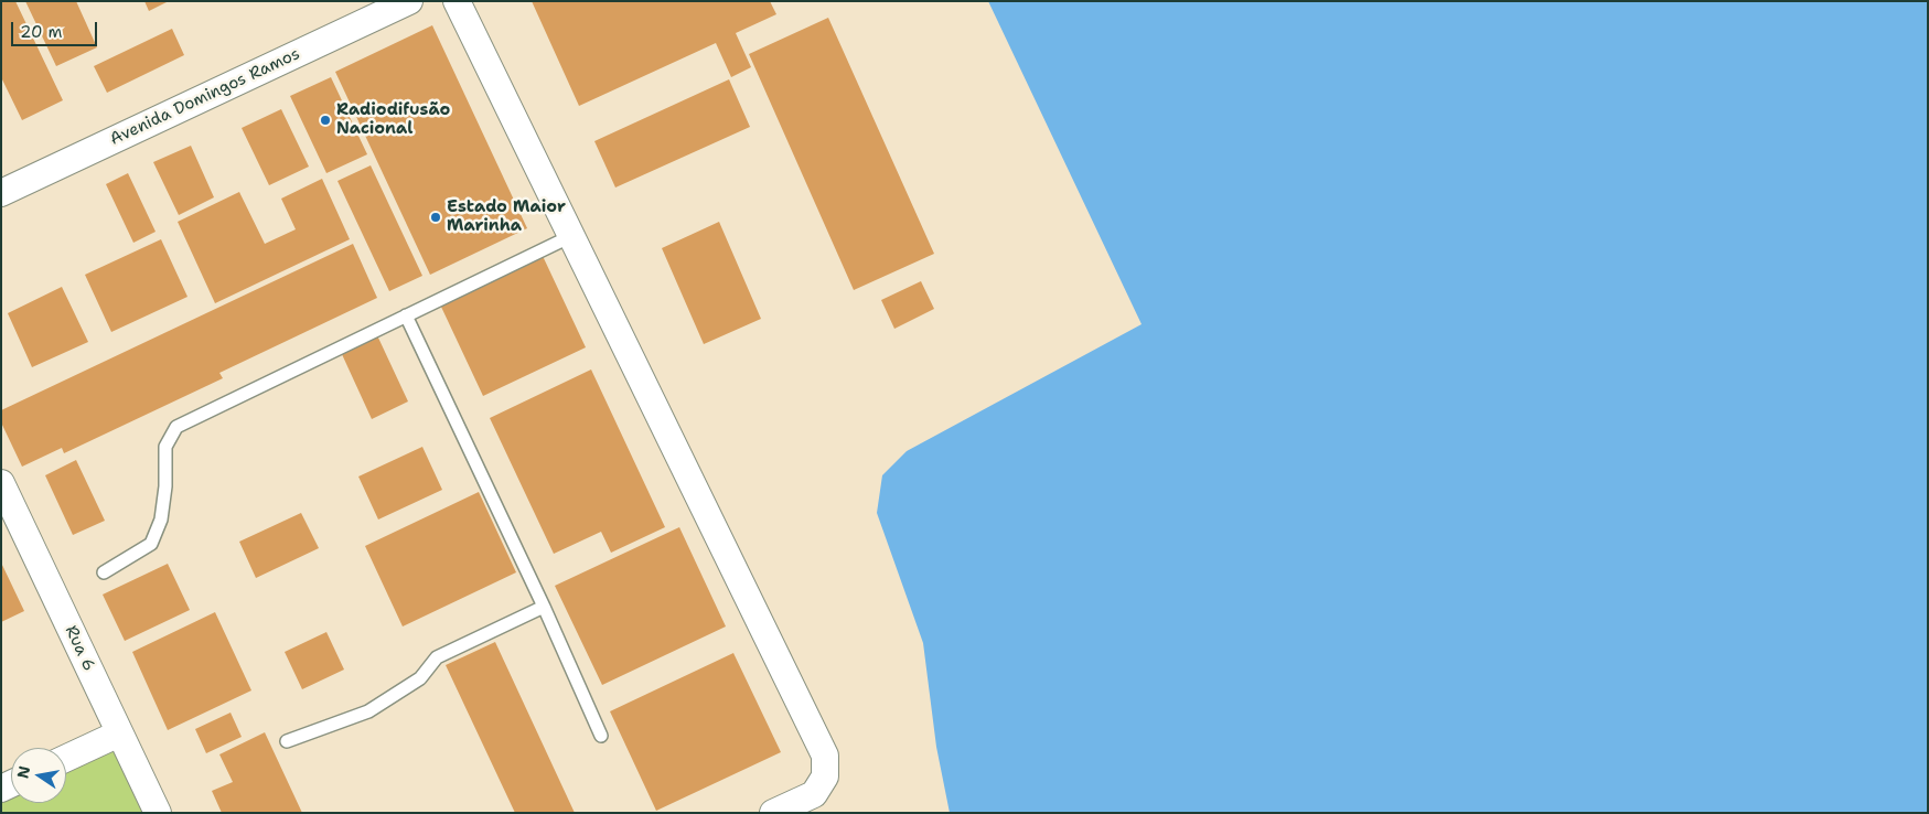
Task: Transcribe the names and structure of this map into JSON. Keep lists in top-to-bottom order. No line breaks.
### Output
{"streets":{"street":["Avenida Domingos Ramos","Rua 6"]},"places":["Radiodifusão Nacional","Estado Maior Marinha"],"scale_bar":"20 m","north":"left"}
